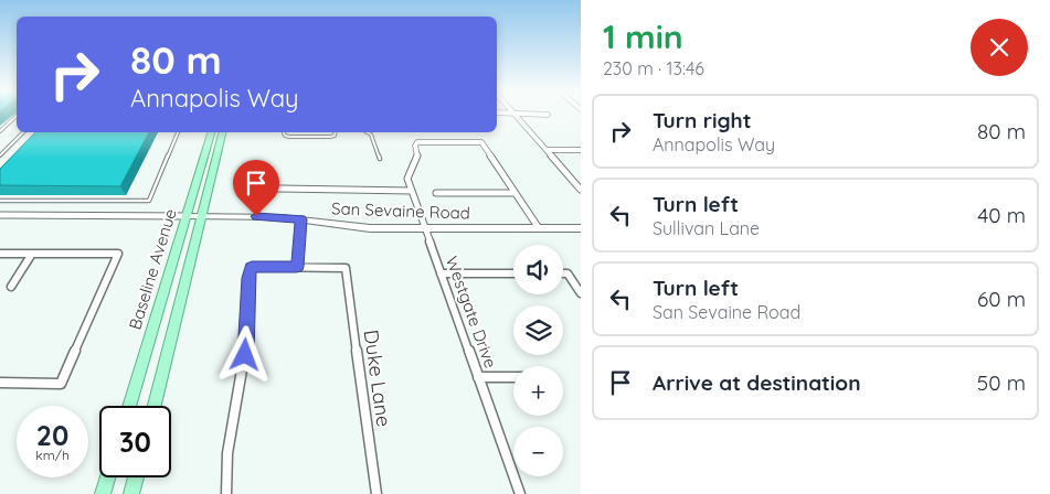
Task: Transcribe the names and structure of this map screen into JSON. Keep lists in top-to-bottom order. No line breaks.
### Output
{"streets":{"main road":["Baseline Avenue"],"street":["San Sevaine Road","Westgate Drive","Duke Lane"]},"crossings":[["San Sevaine Road","Baseline Avenue"],["San Sevaine Road","Westgate Drive"]],"page":{"heading":["1 min","230 m · 13:46"],"turn":["80 m","Annapolis Way"],"list":[{"name":"Turn right","note":"Annapolis Way","value":"80 m"},{"name":"Turn left","note":"Sullivan Lane","value":"40 m"},{"name":"Turn left","note":"San Sevaine Road","value":"60 m"},{"name":"Arrive at destination","value":"50 m"}],"map_buttons":["+","−"],"speed":"20 km/h","limit":"30"}}
